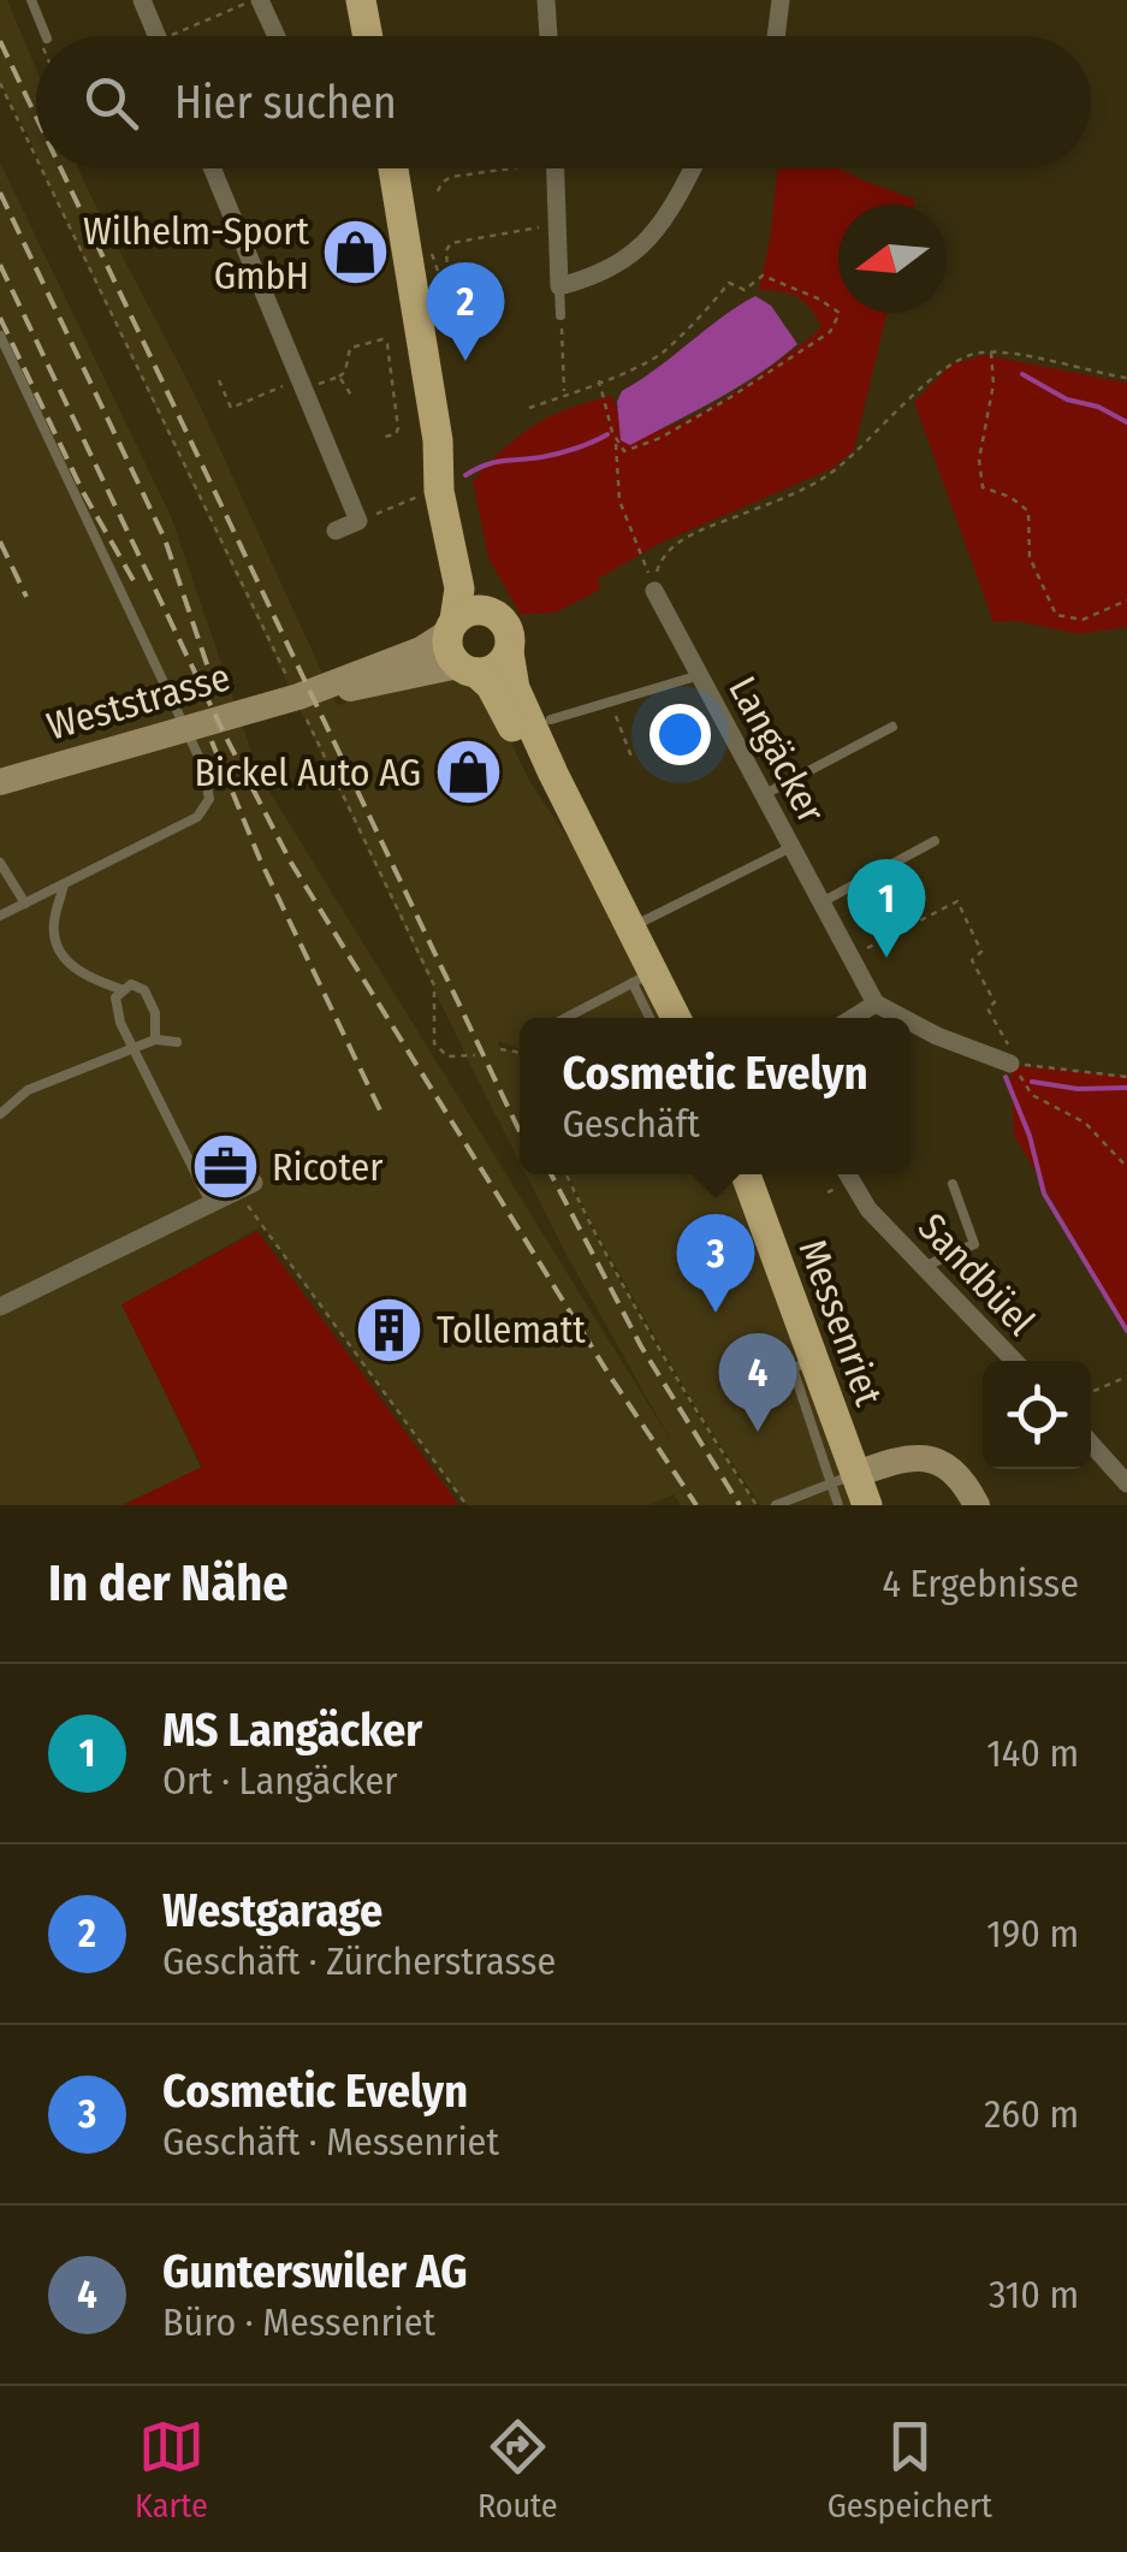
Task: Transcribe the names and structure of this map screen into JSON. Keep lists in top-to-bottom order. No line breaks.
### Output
{"streets":{"main road":["Weststrasse","Messenriet"],"street":["Langäcker","Sandbüel"]},"places":{"shop":["Wilhelm-Sport GmbH","Bickel Auto AG"],"office":["Ricoter"],"building":["Tollematt"]},"north":"left","page":{"search":"Hier suchen","pins":["2","1","3","4"],"popup":["Cosmetic Evelyn","Geschäft"],"heading":["In der Nähe","4 Ergebnisse"],"list":[{"mark":"1","name":"MS Langäcker","note":"Ort · Langäcker","value":"140 m"},{"mark":"2","name":"Westgarage","note":"Geschäft · Zürcherstrasse","value":"190 m"},{"mark":"3","name":"Cosmetic Evelyn","note":"Geschäft · Messenriet","value":"260 m"},{"mark":"4","name":"Gunterswiler AG","note":"Büro · Messenriet","value":"310 m"}],"nav":["Karte","Route","Gespeichert"]}}
